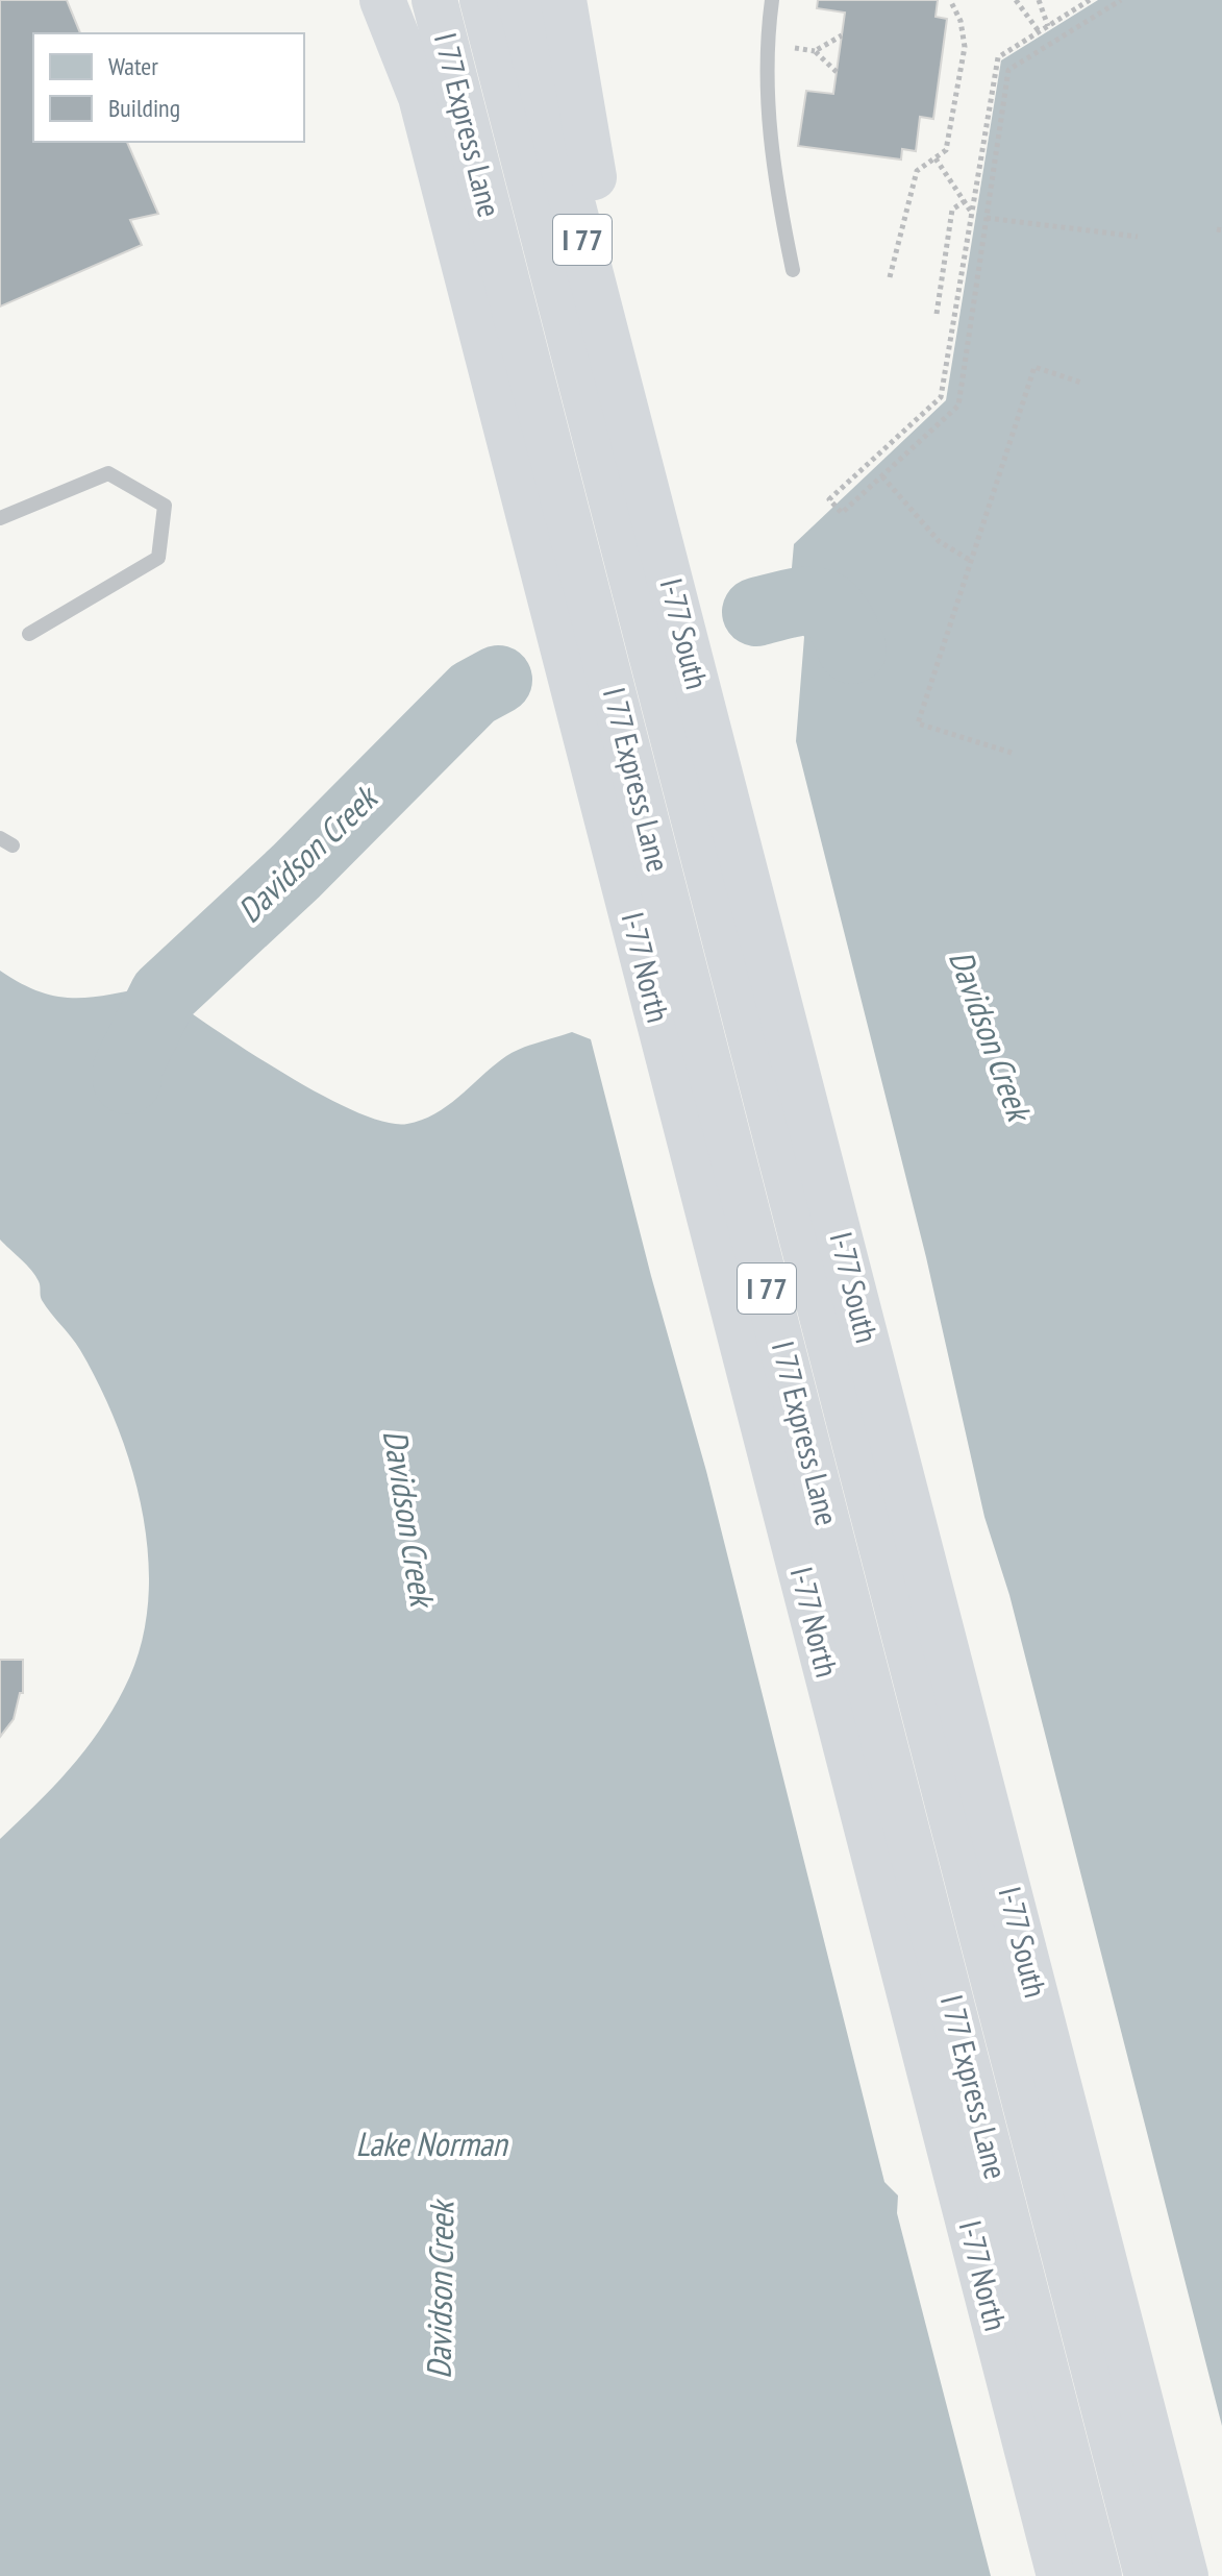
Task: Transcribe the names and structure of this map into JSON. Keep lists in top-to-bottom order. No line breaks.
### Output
{"streets":{"highway":["I 77 Express Lane","I 77","I-77 South","I-77 North"]},"crossings":[["I 77","I-77 North"]],"water":["Davidson Creek","Lake Norman"],"legend":["Water","Building"]}
